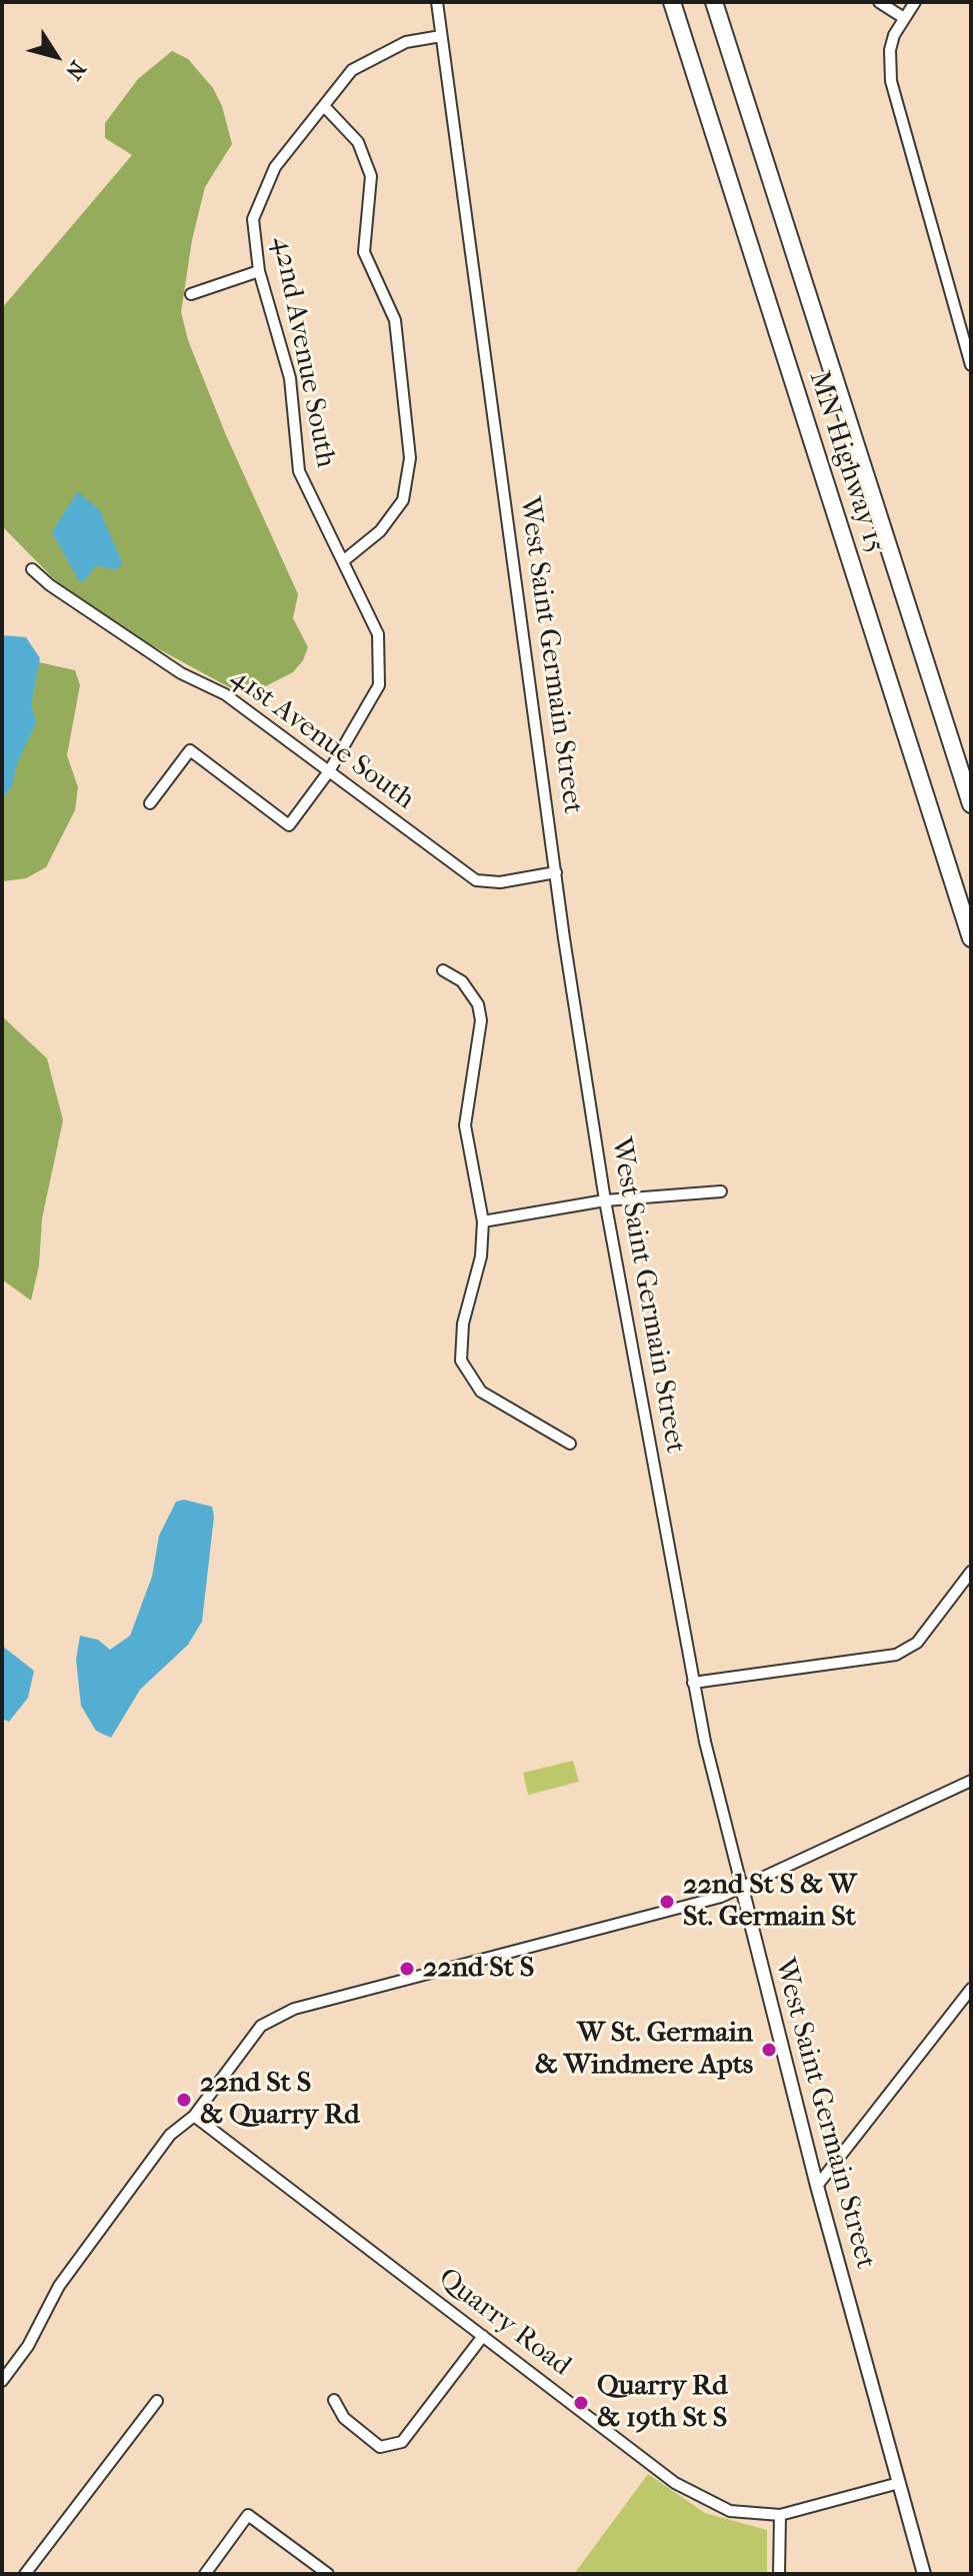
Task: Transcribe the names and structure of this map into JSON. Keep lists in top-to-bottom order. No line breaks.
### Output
{"streets":{"highway":["MN Highway 15"],"main road":["West Saint Germain Street"],"street":["42nd Avenue South","41st Avenue South","Quarry Road"]},"crossings":[["42nd Avenue South","West Saint Germain Street"],["42nd Avenue South","41st Avenue South"],["West Saint Germain Street","41st Avenue South"],["West Saint Germain Street","Quarry Road"]],"places":["22nd St S & W St. Germain St","22nd St S","W St. Germain & Windmere Apts","22nd St S & Quarry Rd","Quarry Rd & 19th St S"],"north":"bottom right"}
